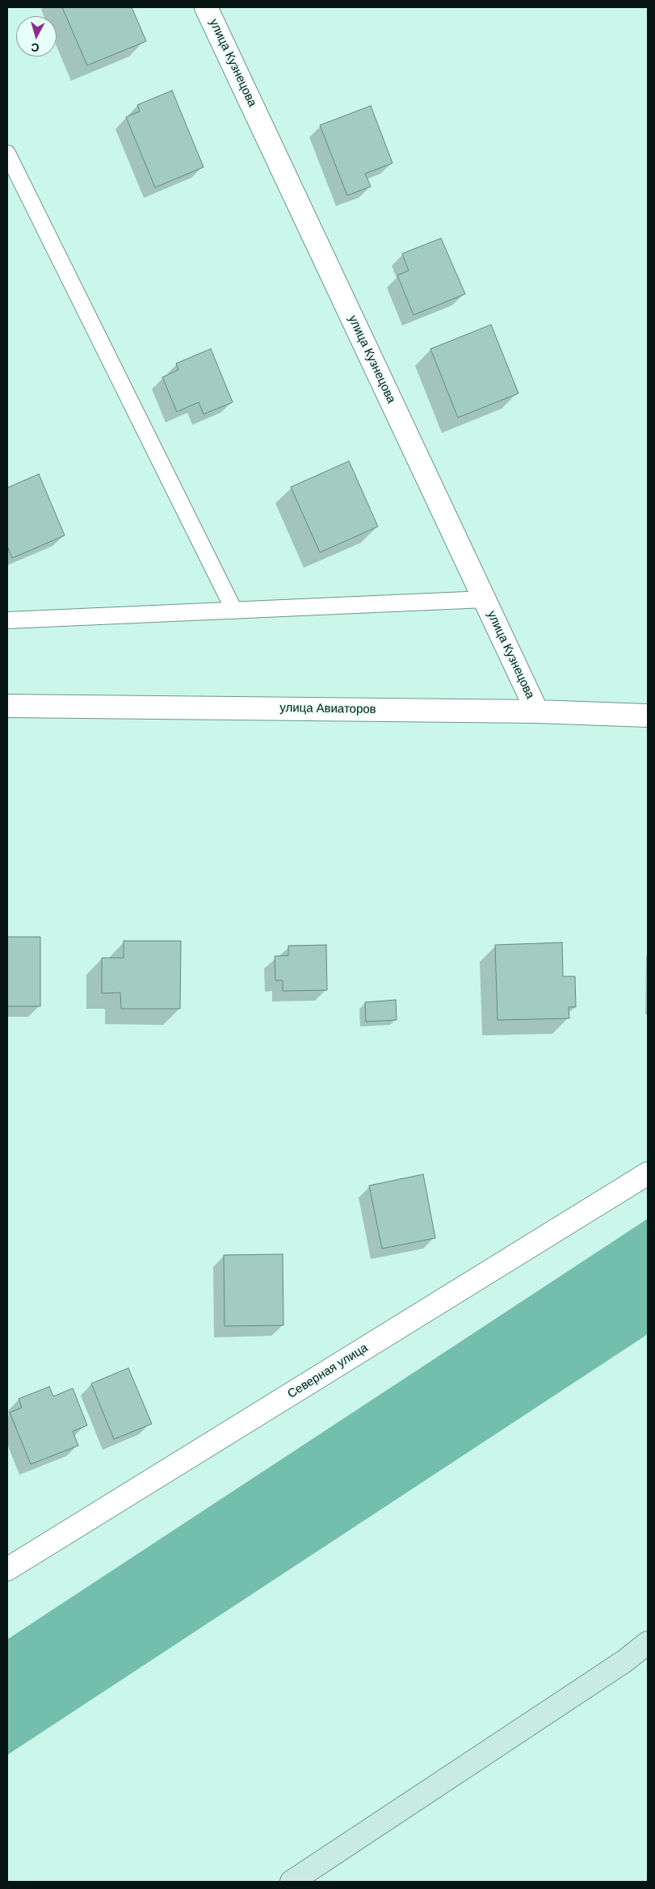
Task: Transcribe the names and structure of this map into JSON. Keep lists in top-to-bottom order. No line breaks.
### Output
{"streets":{"street":["улица Кузнецова","улица Авиаторов","Северная улица"]},"crossings":[["улица Кузнецова","улица Авиаторов"]],"north":"bottom"}
